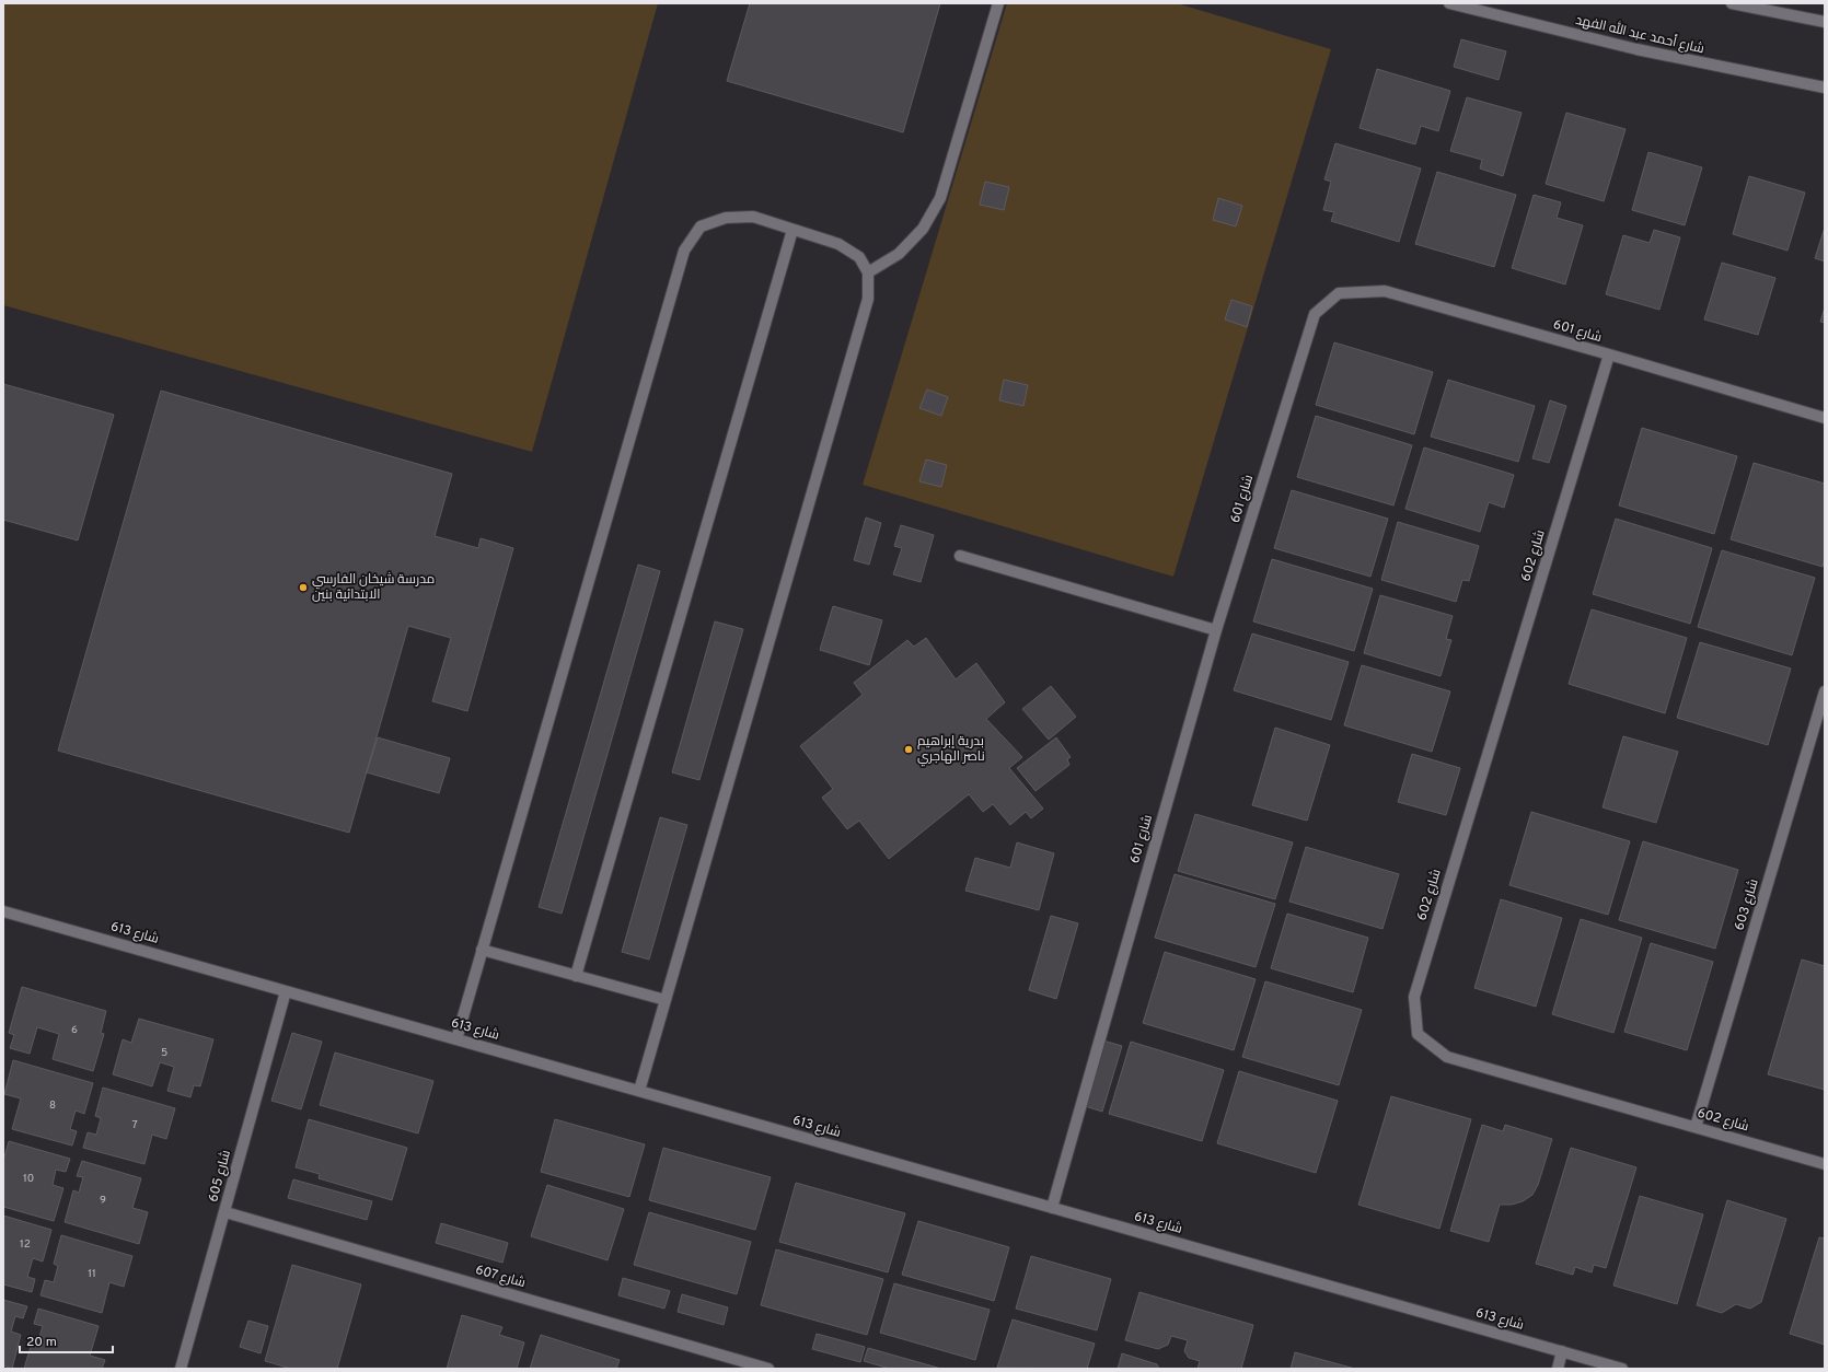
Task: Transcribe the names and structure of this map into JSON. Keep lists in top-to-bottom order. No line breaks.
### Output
{"streets":{"street":["شارع أحمد عبد الله الفهد","شارع 601","شارع 602","شارع 603","شارع 613","شارع 605","شارع 607"]},"crossings":[["شارع 601","شارع 602"],["شارع 601","شارع 613"],["شارع 602","شارع 603"],["شارع 613","شارع 605"],["شارع 605","شارع 607"]],"places":["مدرسة شيخان الفارسي الابتدائية بنين","بدرية إبراهيم ناصر الهاجري"],"house_numbers":["6","5","8","7","10","9","12","11"],"scale_bar":"20 m"}
